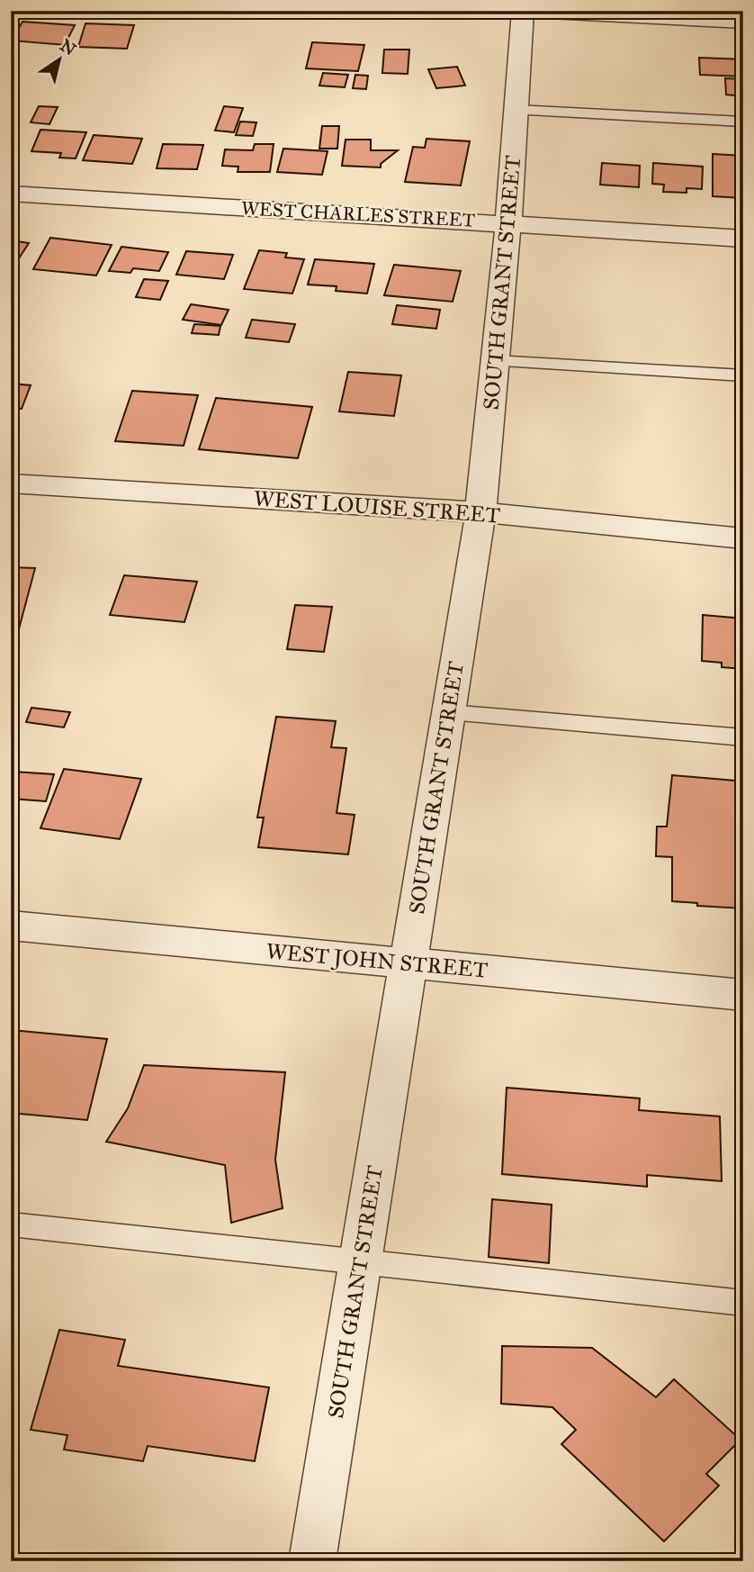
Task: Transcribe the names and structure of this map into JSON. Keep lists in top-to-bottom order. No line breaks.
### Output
{"streets":{"street":["WEST CHARLES STREET","SOUTH GRANT STREET","WEST LOUISE STREET","WEST JOHN STREET"]},"crossings":[["WEST CHARLES STREET","SOUTH GRANT STREET"],["SOUTH GRANT STREET","WEST LOUISE STREET"],["SOUTH GRANT STREET","WEST JOHN STREET"]],"north":"top right"}
